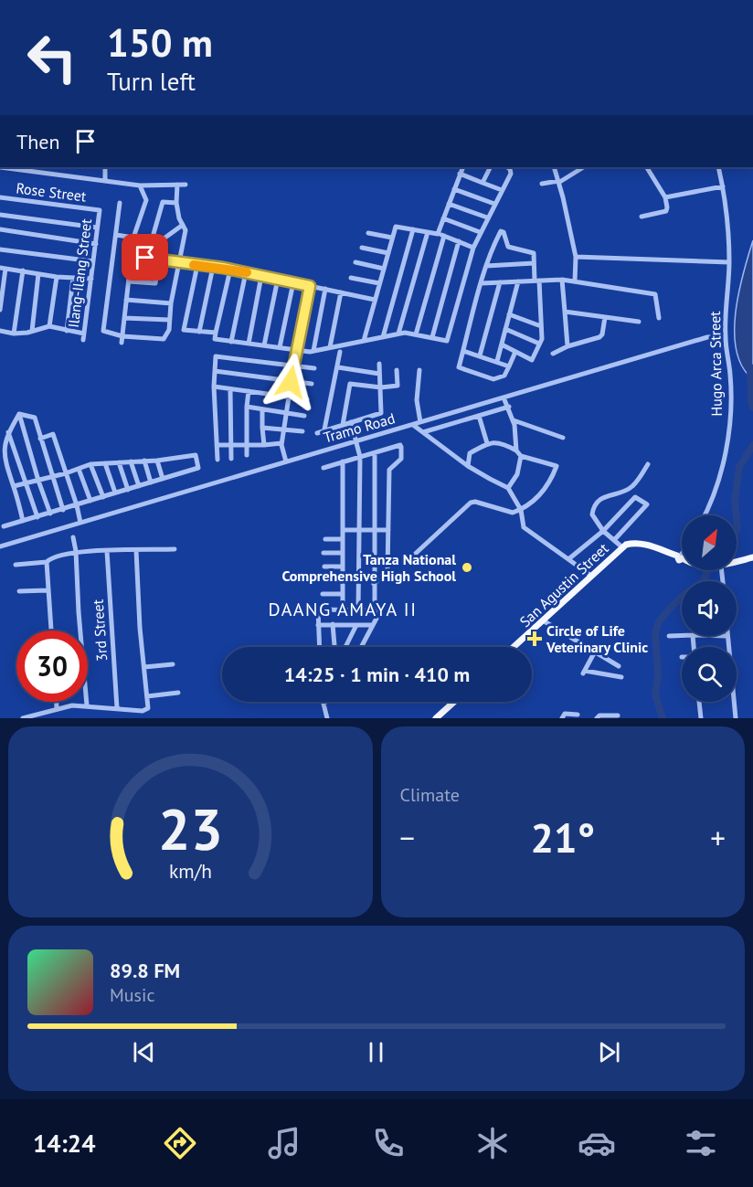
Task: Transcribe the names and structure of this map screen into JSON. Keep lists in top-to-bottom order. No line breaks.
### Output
{"streets":{"main road":["San Agustin Street"],"street":["Rose Street","Ilang-Ilang Street","Hugo Arca Street","Tramo Road","3rd Street"]},"crossings":[["Rose Street","Ilang-Ilang Street"],["Hugo Arca Street","Tramo Road"]],"districts":["DAANG AMAYA II"],"places":{"other":["Tanza National Comprehensive High School"],"health":["Circle of Life Veterinary Clinic"]},"north":"top right","page":{"turn":["150 m","Turn left"],"then":"Then","limit":"30","trip":"14:25 · 1 min · 410 m","tile":"Climate","heat":["−","21°","+"],"song":["89.8 FM","Music"],"tabs":"14:24","gauge":["23","km/h"]}}
